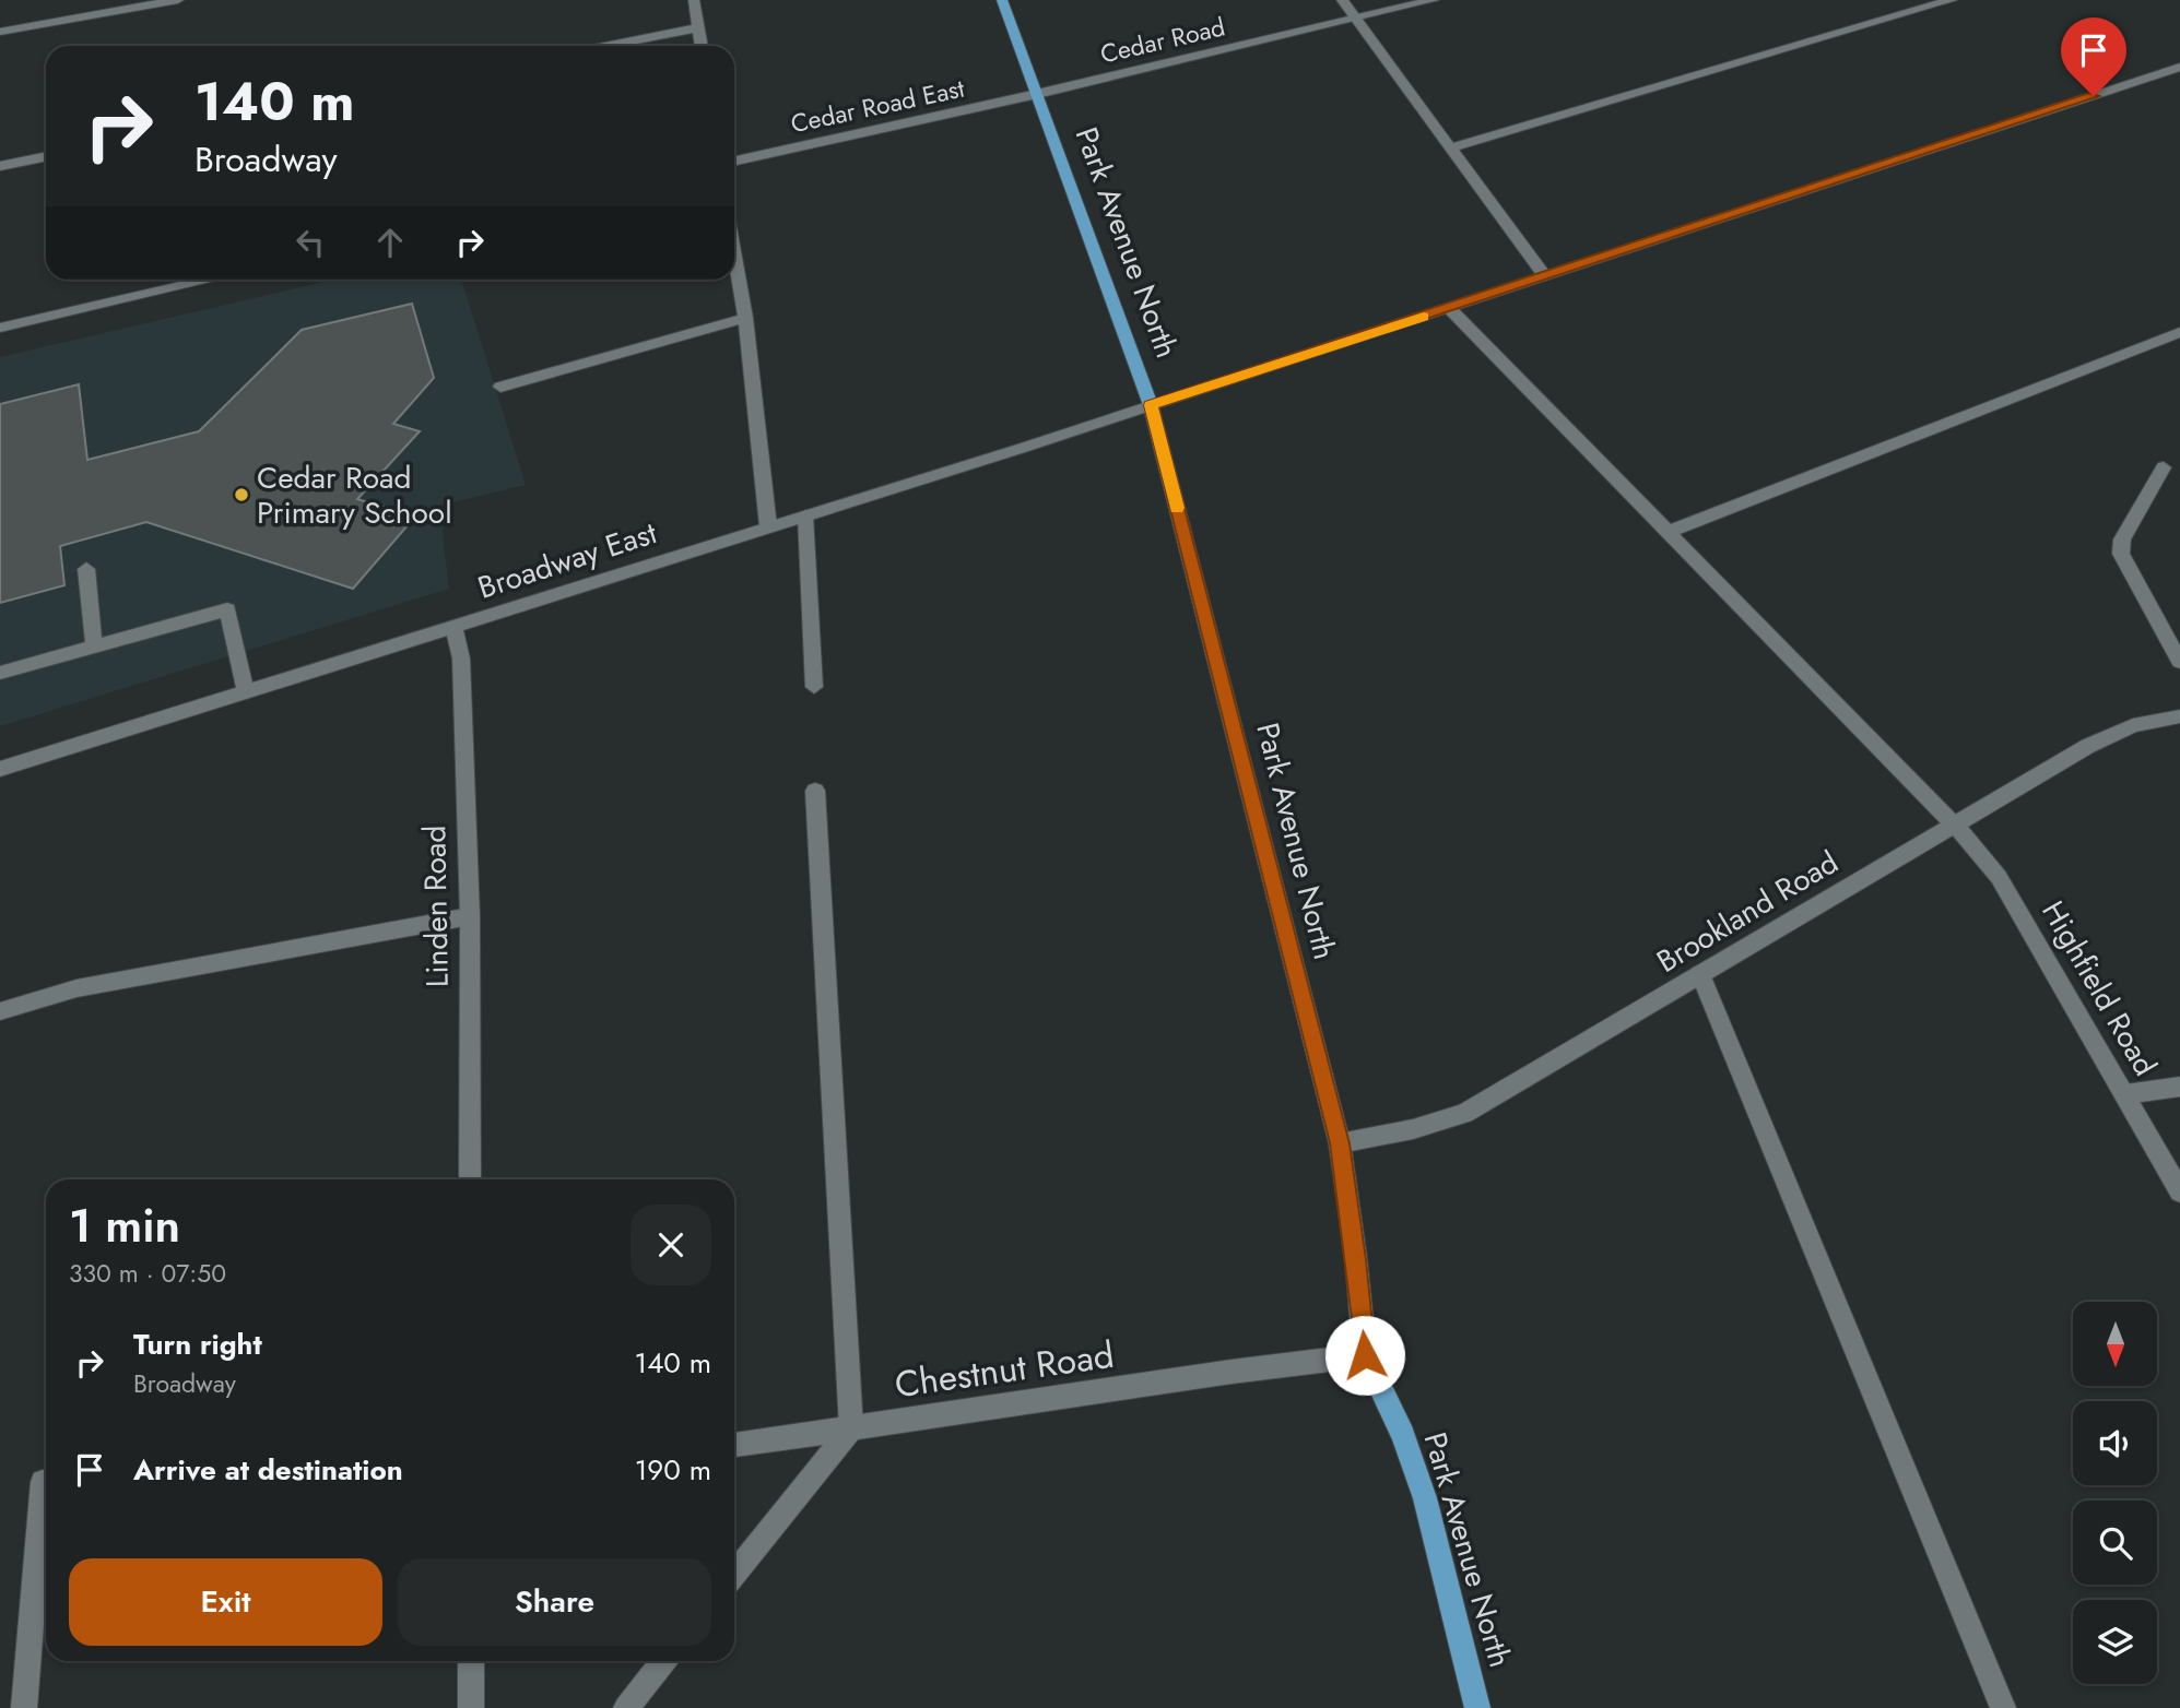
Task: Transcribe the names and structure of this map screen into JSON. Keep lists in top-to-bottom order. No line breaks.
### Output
{"streets":{"main road":["Park Avenue North"],"street":["Cedar Road","Cedar Road East","Broadway East","Linden Road","Brookland Road","Highfield Road","Chestnut Road"]},"crossings":[["Cedar Road","Cedar Road East"],["Cedar Road","Park Avenue North"],["Cedar Road East","Park Avenue North"],["Park Avenue North","Broadway East"],["Park Avenue North","Brookland Road"],["Park Avenue North","Chestnut Road"],["Broadway East","Linden Road"],["Broadway East","Highfield Road"],["Brookland Road","Highfield Road"]],"places":["Cedar Road Primary School"],"north":"bottom","page":{"turn":["140 m","Broadway"],"heading":["1 min","330 m · 07:50"],"list":[{"name":"Turn right","note":"Broadway","value":"140 m"},{"name":"Arrive at destination","value":"190 m"}],"buttons":["Exit","Share"]}}
